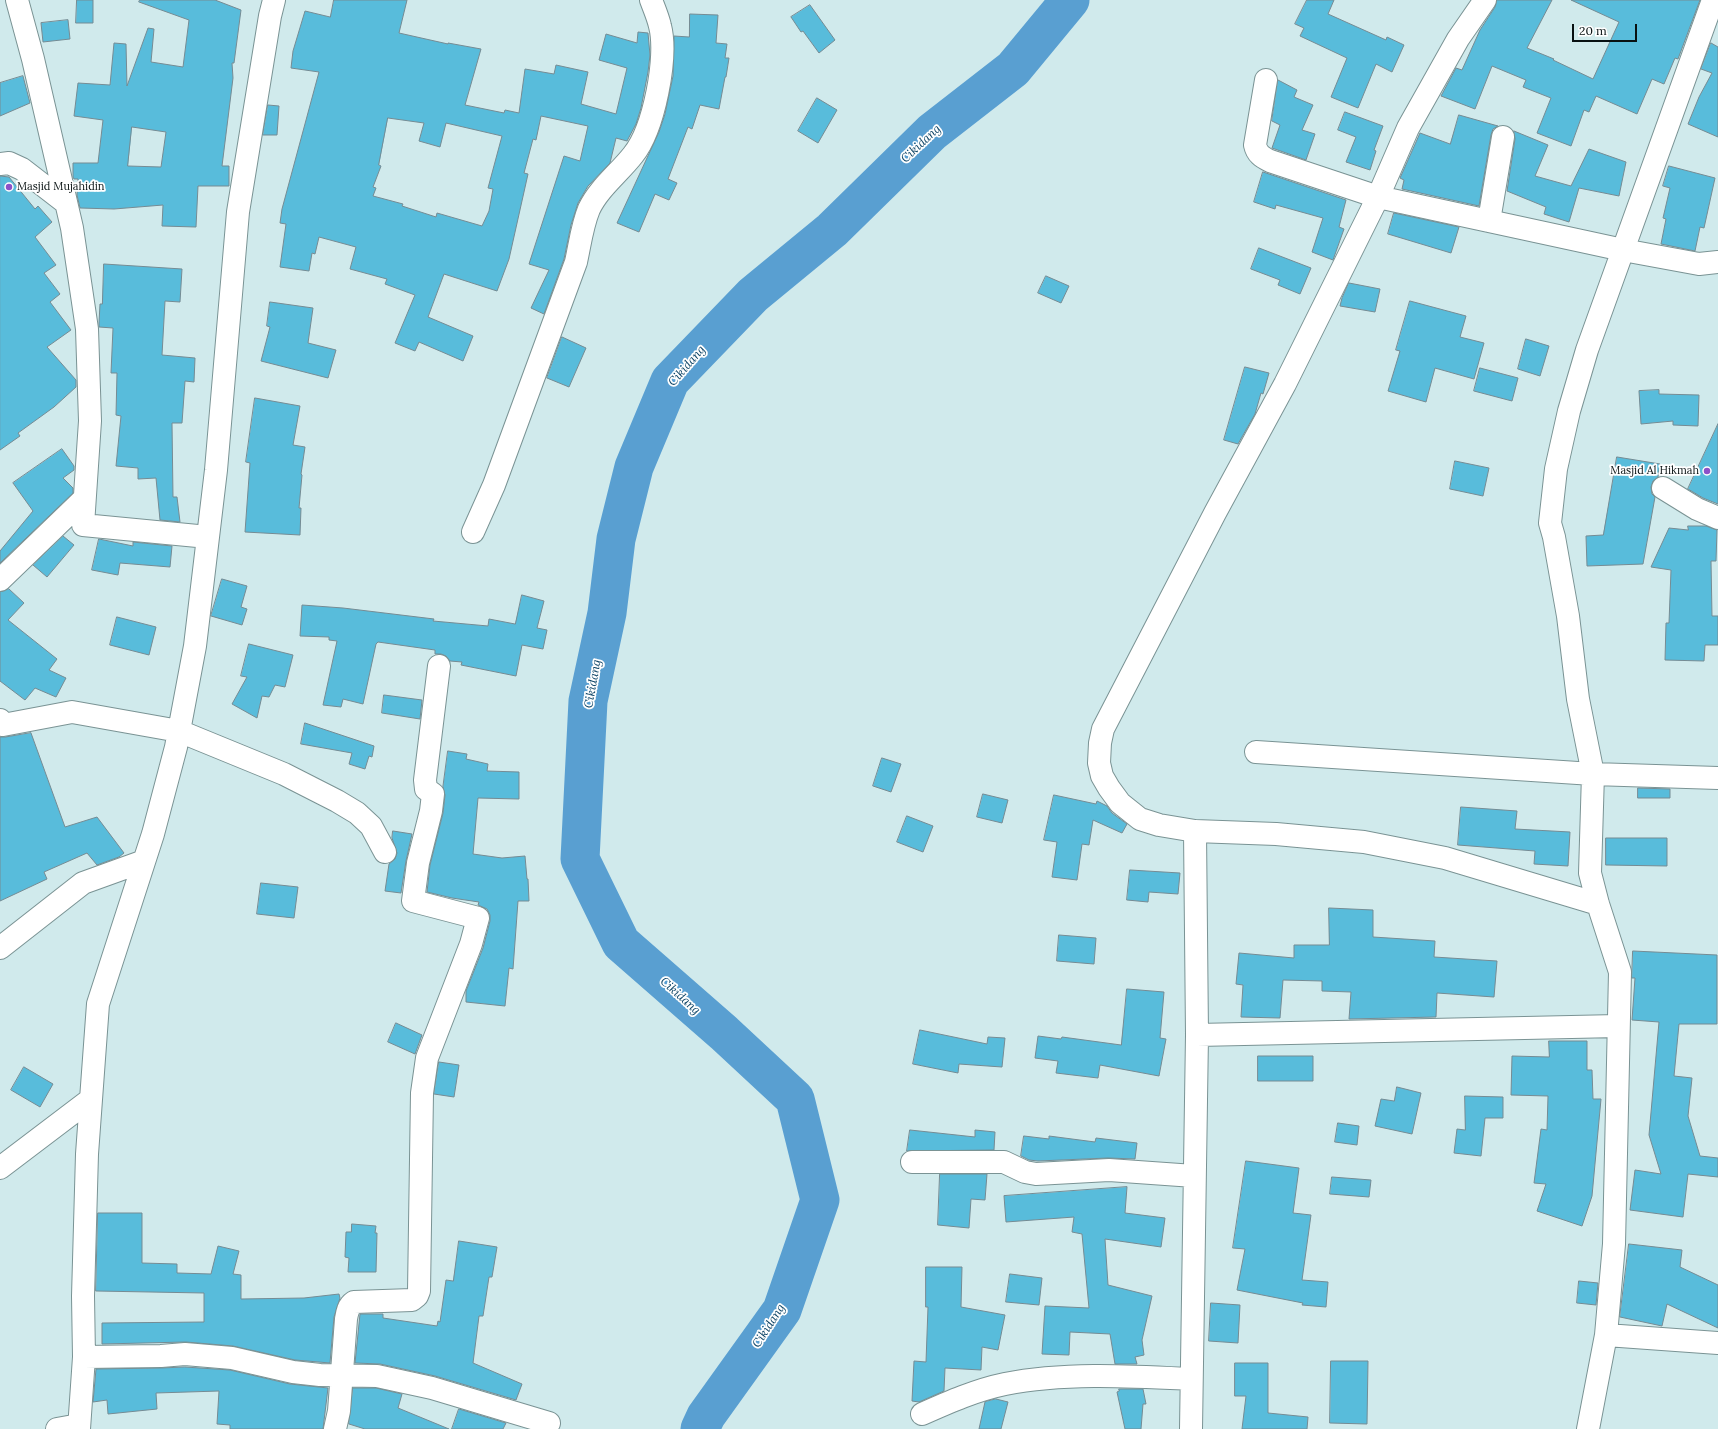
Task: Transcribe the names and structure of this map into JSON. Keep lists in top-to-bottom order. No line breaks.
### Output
{"water":["Cikidang"],"places":["Masjid Mujahidin","Masjid Al Hikmah"],"scale_bar":"20 m"}
